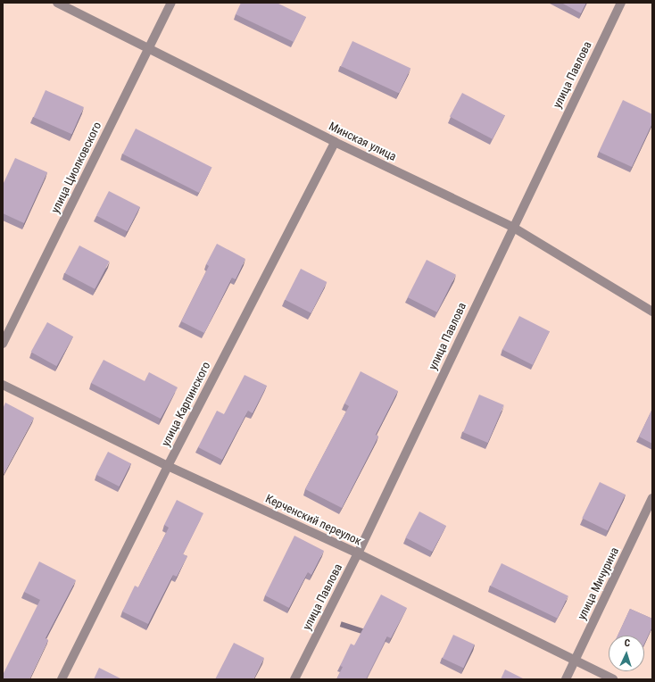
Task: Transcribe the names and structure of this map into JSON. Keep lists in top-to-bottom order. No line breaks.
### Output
{"streets":{"street":["улица Павлова","Минская улица","улица Циолковского","улица Карпинского","Керченский переулок","улица Мичурина"]},"crossings":[["улица Павлова","Минская улица"],["улица Павлова","Керченский переулок"],["Минская улица","улица Циолковского"],["Минская улица","улица Карпинского"],["улица Карпинского","Керченский переулок"],["Керченский переулок","улица Мичурина"]],"north":"top"}
